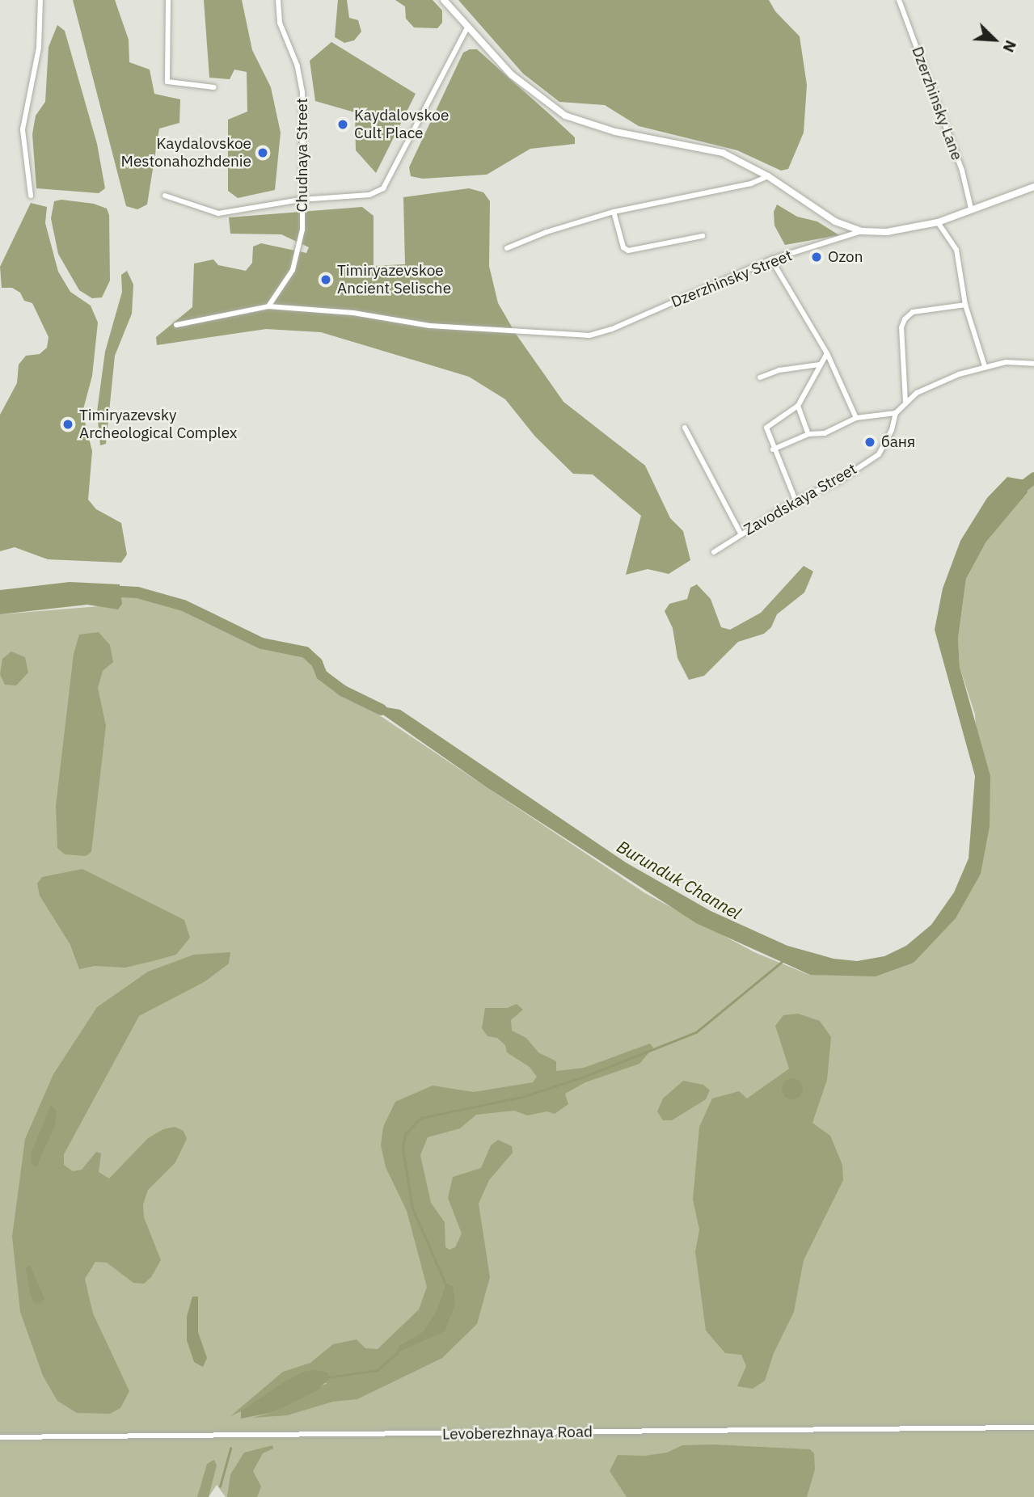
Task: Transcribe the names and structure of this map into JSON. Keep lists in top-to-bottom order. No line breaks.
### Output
{"streets":{"street":["Dzerzhinsky Lane","Chudnaya Street","Dzerzhinsky Street","Zavodskaya Street","Levoberezhnaya Road"]},"crossings":[["Dzerzhinsky Lane","Dzerzhinsky Street"],["Chudnaya Street","Dzerzhinsky Street"]],"water":["Burunduk Channel"],"places":["Kaydalovskoe Cult Place","Kaydalovskoe Mestonahozhdenie","Ozon","Timiryazevskoe Ancient Selische","Timiryazevsky Archeological Complex","баня"],"north":"bottom right"}
